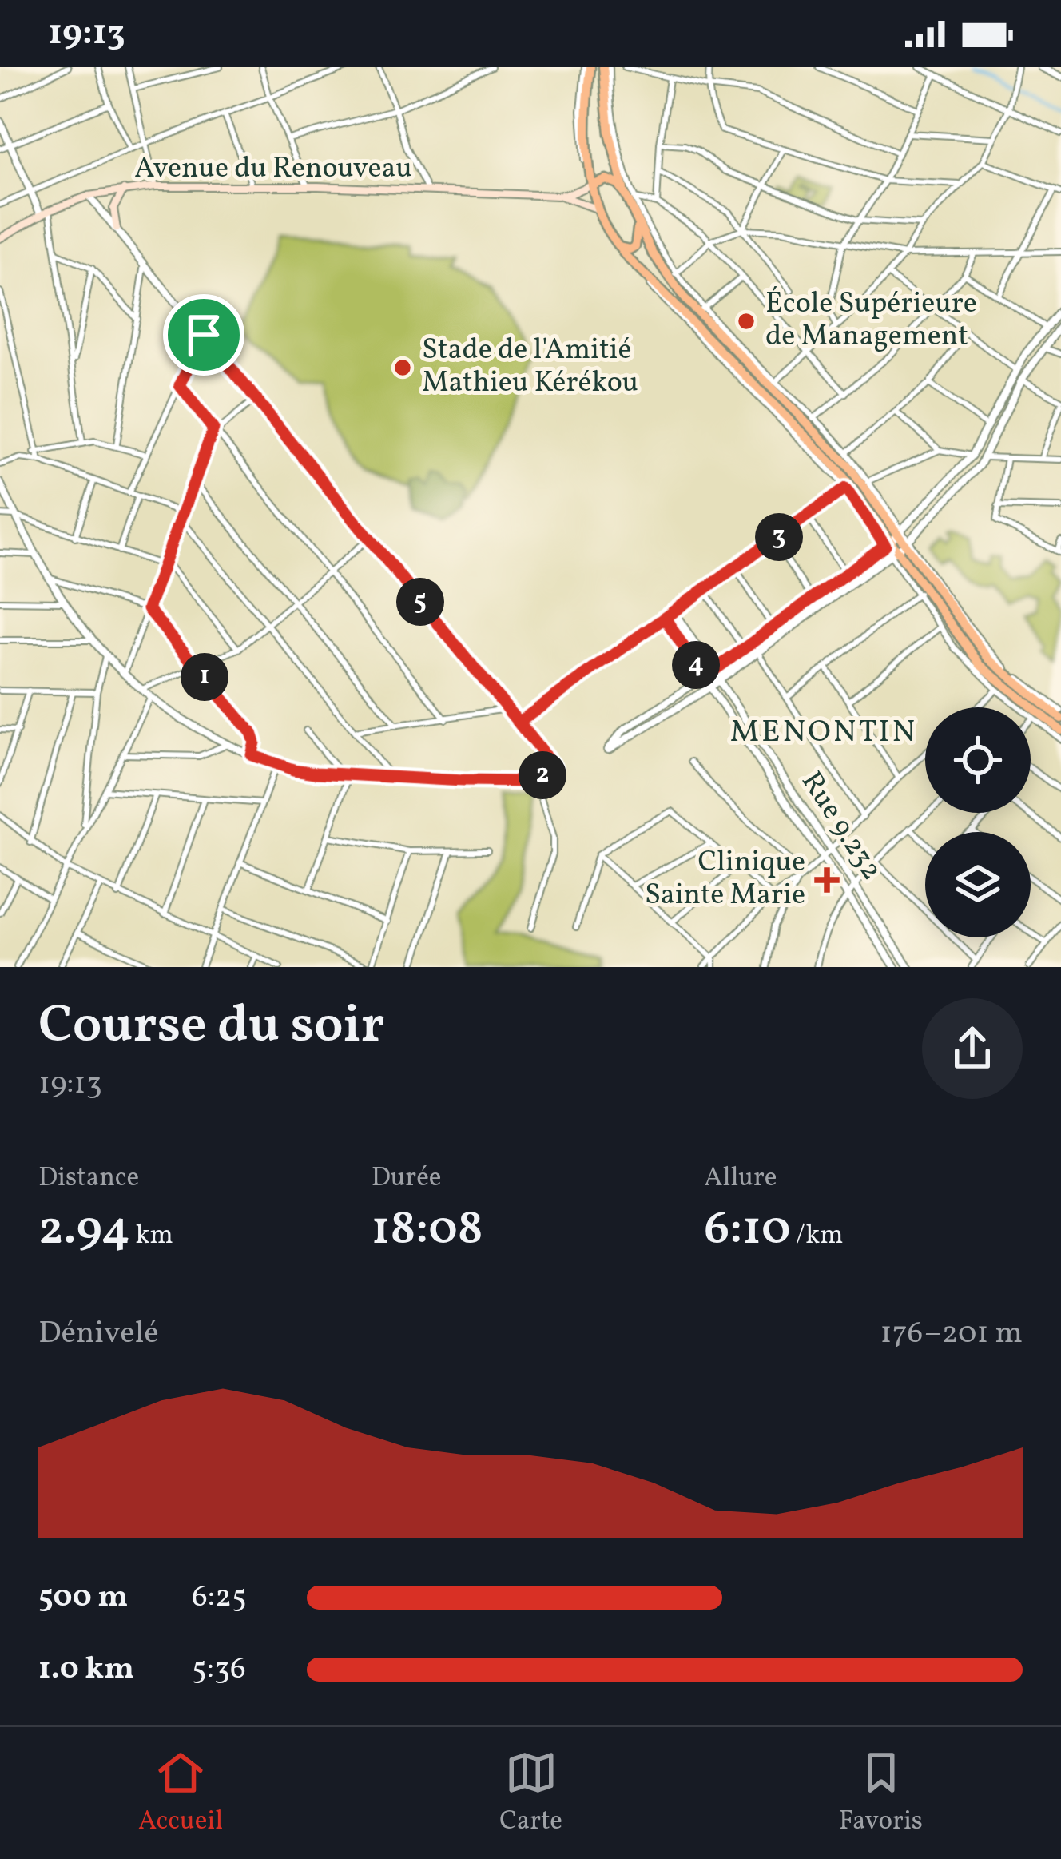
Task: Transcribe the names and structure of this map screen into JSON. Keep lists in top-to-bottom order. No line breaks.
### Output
{"streets":{"main road":["Avenue du Renouveau"],"street":["Rue 9.232"]},"districts":["MENONTIN"],"places":{"other":["École Supérieure de Management","Stade de l'Amitié Mathieu Kérékou"],"health":["Clinique Sainte Marie"]},"page":{"status":"19:13","pins":["3","5","4","1","2"],"heading":["Course du soir","19:13"],"stats":[["Distance","2.94 km"],["Durée","18:08"],["Allure","6:10 /km"]],"chart":["Dénivelé","176–201 m"],"list":[{"name":"500 m","note":"6:25"},{"name":"1.0 km","note":"5:36"}],"tabs":["Accueil","Carte","Favoris"]}}
